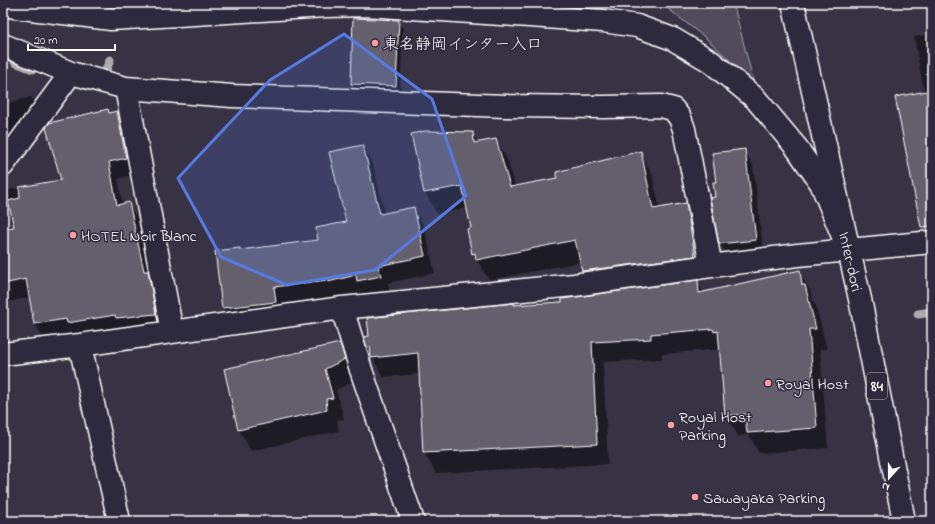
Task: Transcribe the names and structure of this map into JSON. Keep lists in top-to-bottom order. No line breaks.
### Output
{"streets":{"main road":["Inter-dori","84"]},"places":["東名静岡インター入口","HOTEL Noir Blanc","Royal Host","Royal Host Parking","Sawayaka Parking"],"scale_bar":"20 m","north":"bottom"}
